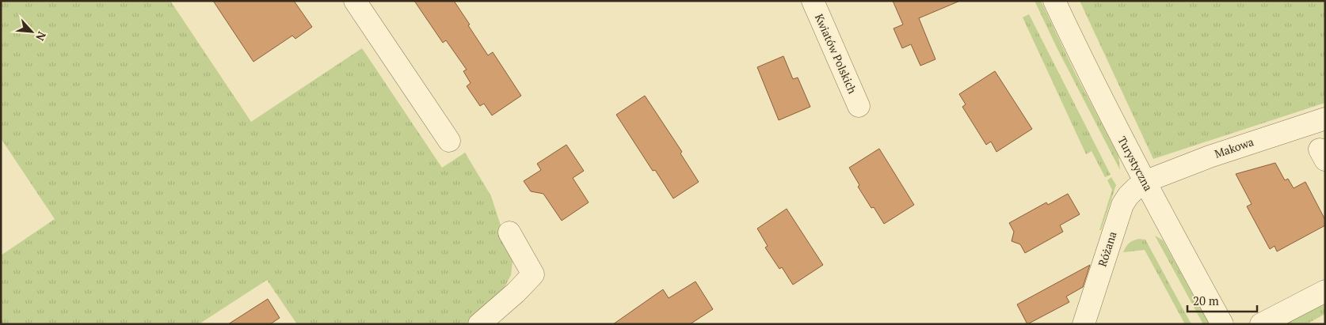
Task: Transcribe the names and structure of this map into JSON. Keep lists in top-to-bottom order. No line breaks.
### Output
{"streets":{"street":["Kwiatów Polskich","Makowa","Turystyczna","Różana"]},"crossings":[["Makowa","Turystyczna"],["Makowa","Różana"],["Turystyczna","Różana"]],"scale_bar":"20 m","north":"bottom right"}
